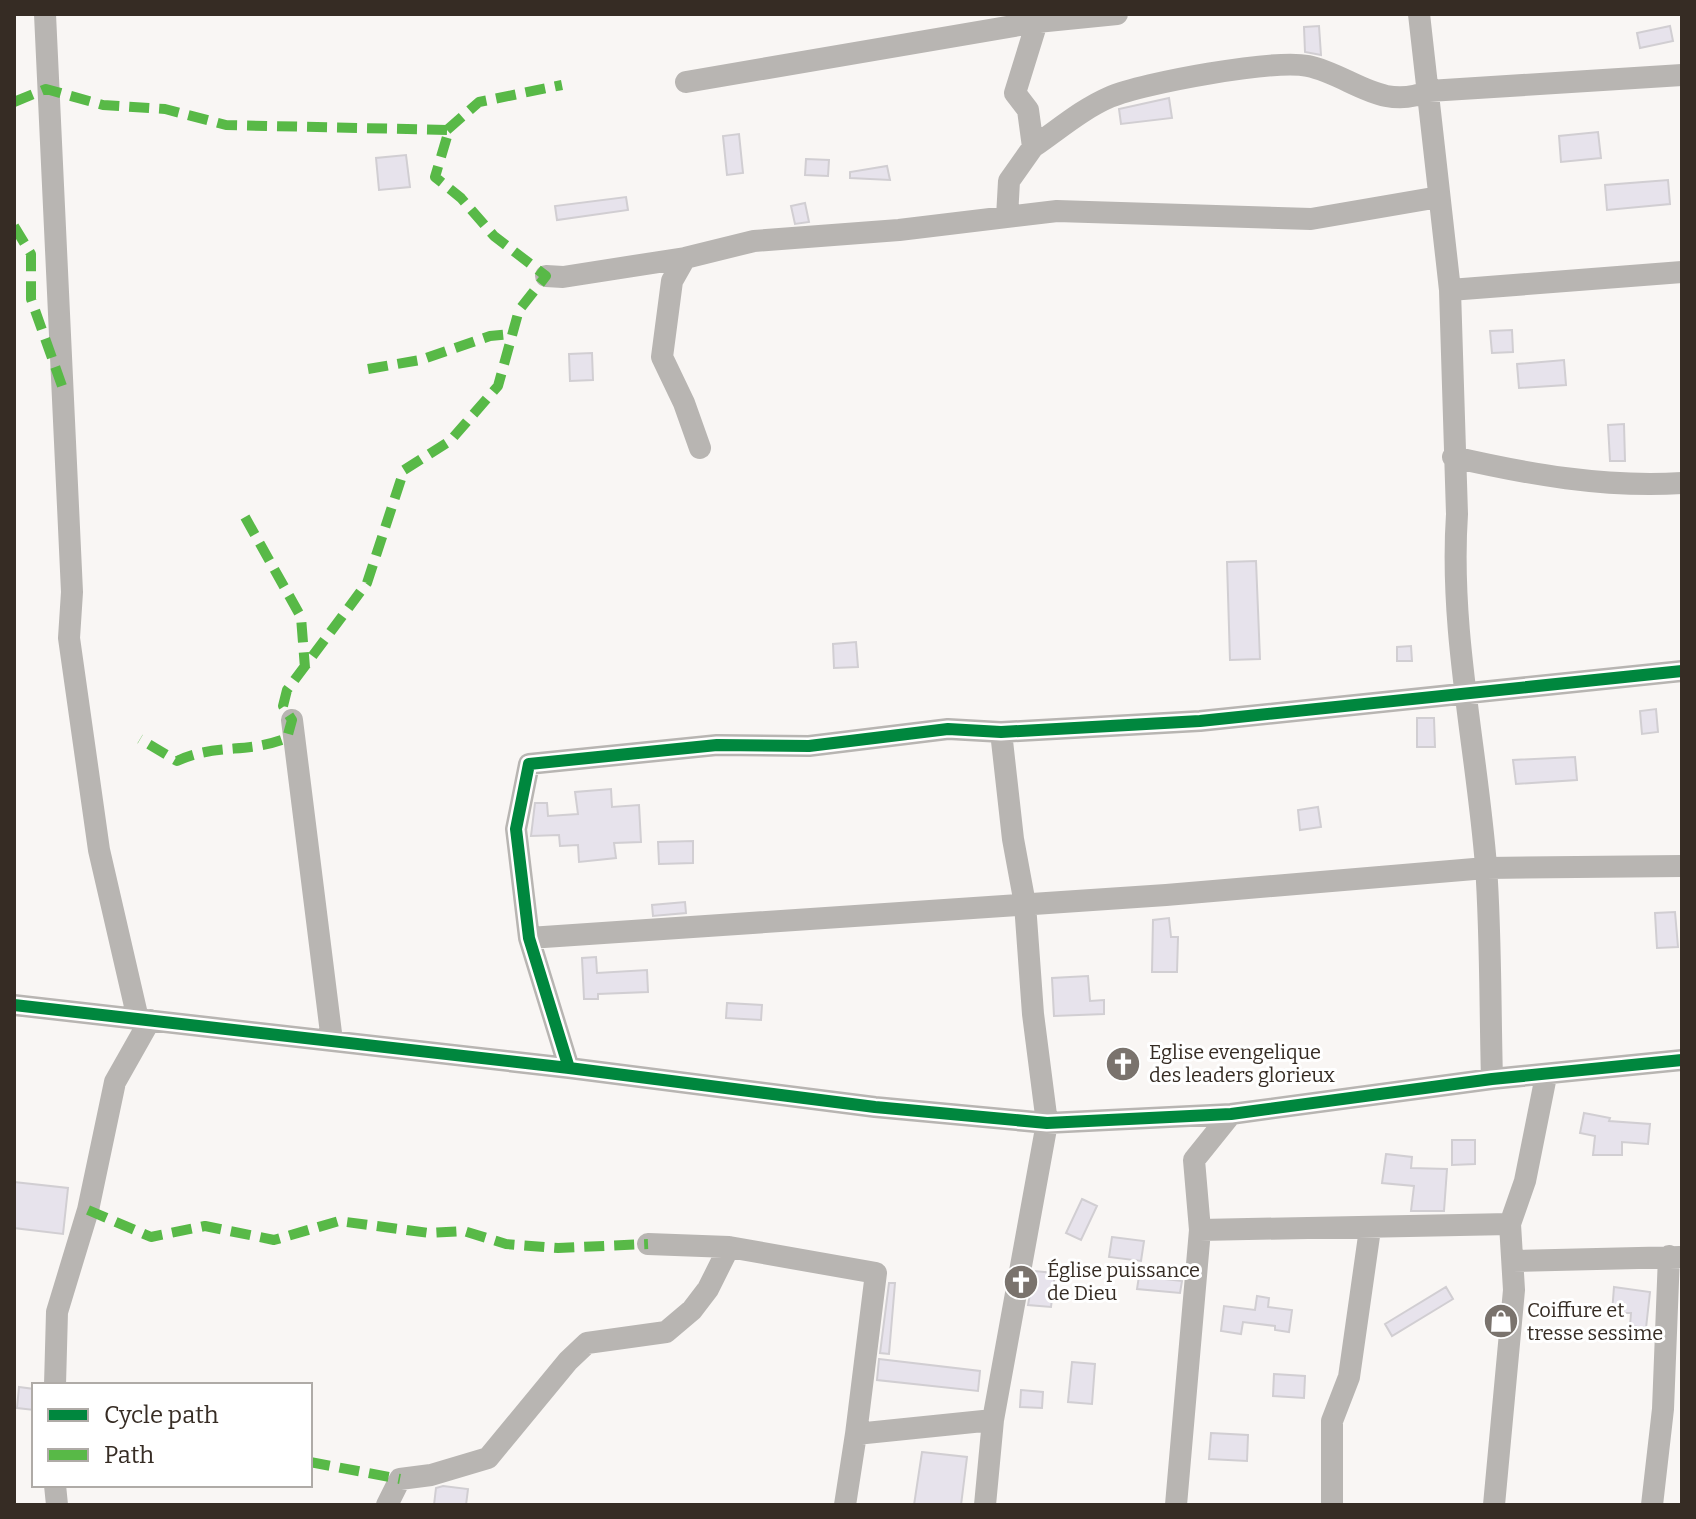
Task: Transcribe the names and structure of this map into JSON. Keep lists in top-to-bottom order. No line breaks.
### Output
{"places":{"church":["Eglise evengelique des leaders glorieux","Église puissance de Dieu"],"shop":["Coiffure et tresse sessime"]},"legend":["Cycle path","Path"]}
